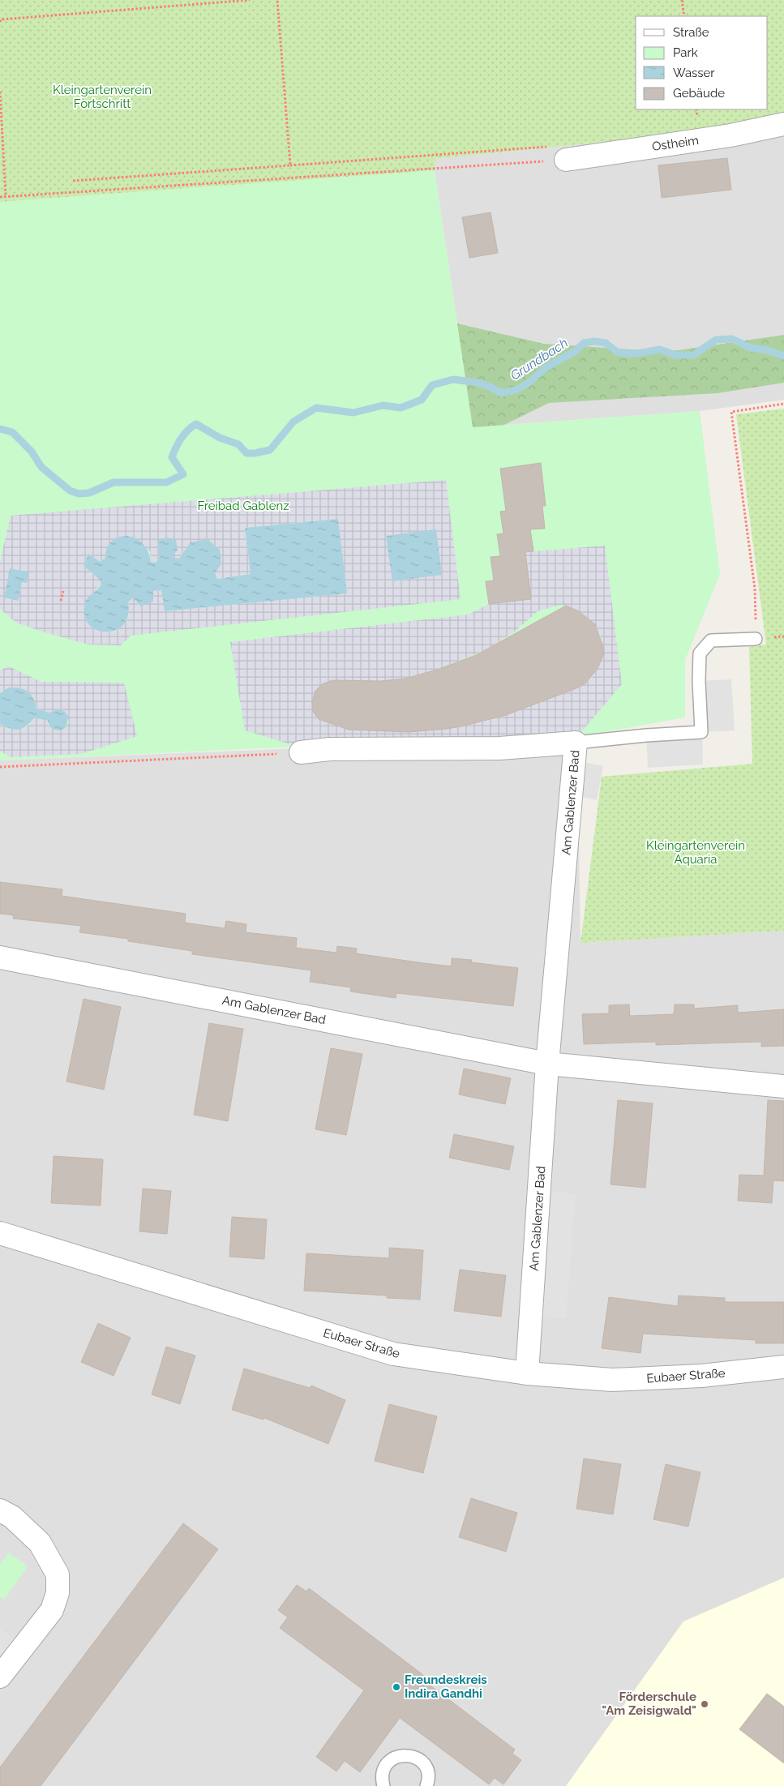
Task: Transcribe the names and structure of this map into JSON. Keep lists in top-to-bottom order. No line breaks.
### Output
{"streets":{"street":["Ostheim","Am Gablenzer Bad","Eubaer Straße"]},"crossings":[["Am Gablenzer Bad","Eubaer Straße"]],"water":["Grundbach"],"parks":["Kleingartenverein Fortschritt","Freibad Gablenz","Kleingartenverein Aquaria"],"places":["Freundeskreis Indira Gandhi","Förderschule \"Am Zeisigwald\""],"legend":["Straße","Park","Wasser","Gebäude"]}
